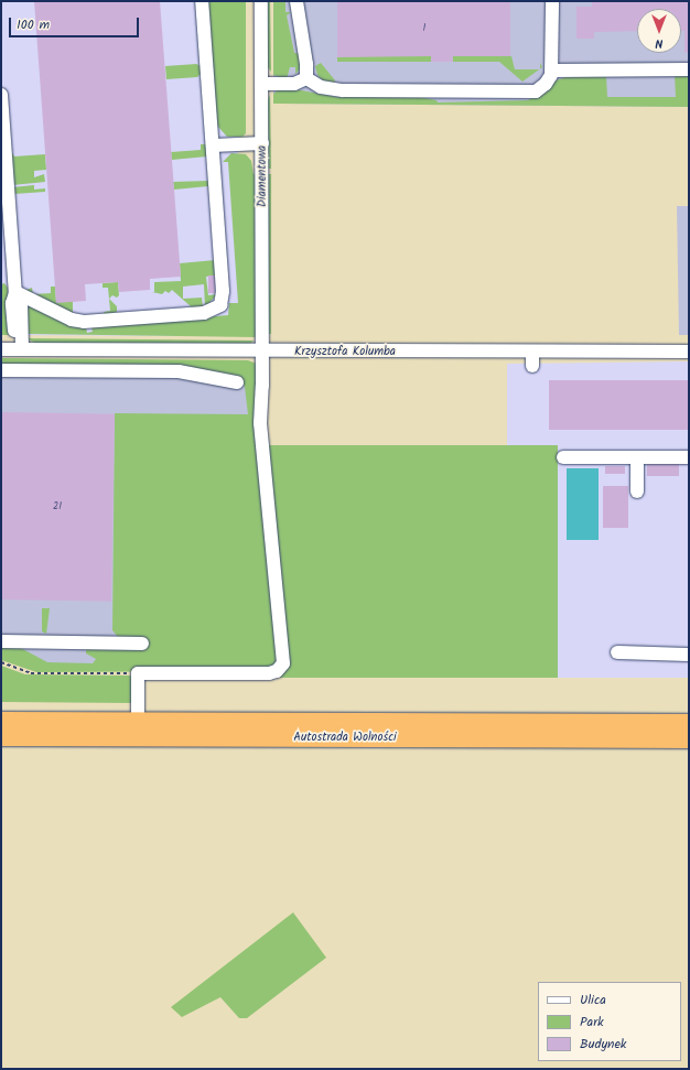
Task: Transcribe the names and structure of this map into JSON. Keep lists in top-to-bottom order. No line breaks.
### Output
{"streets":{"highway":["Autostrada Wolności"],"street":["Diamentowa","Krzysztofa Kolumba"]},"crossings":[["Diamentowa","Krzysztofa Kolumba"]],"house_numbers":["1","21"],"legend":["Ulica","Park","Budynek"],"scale_bar":"100 m","north":"bottom"}
